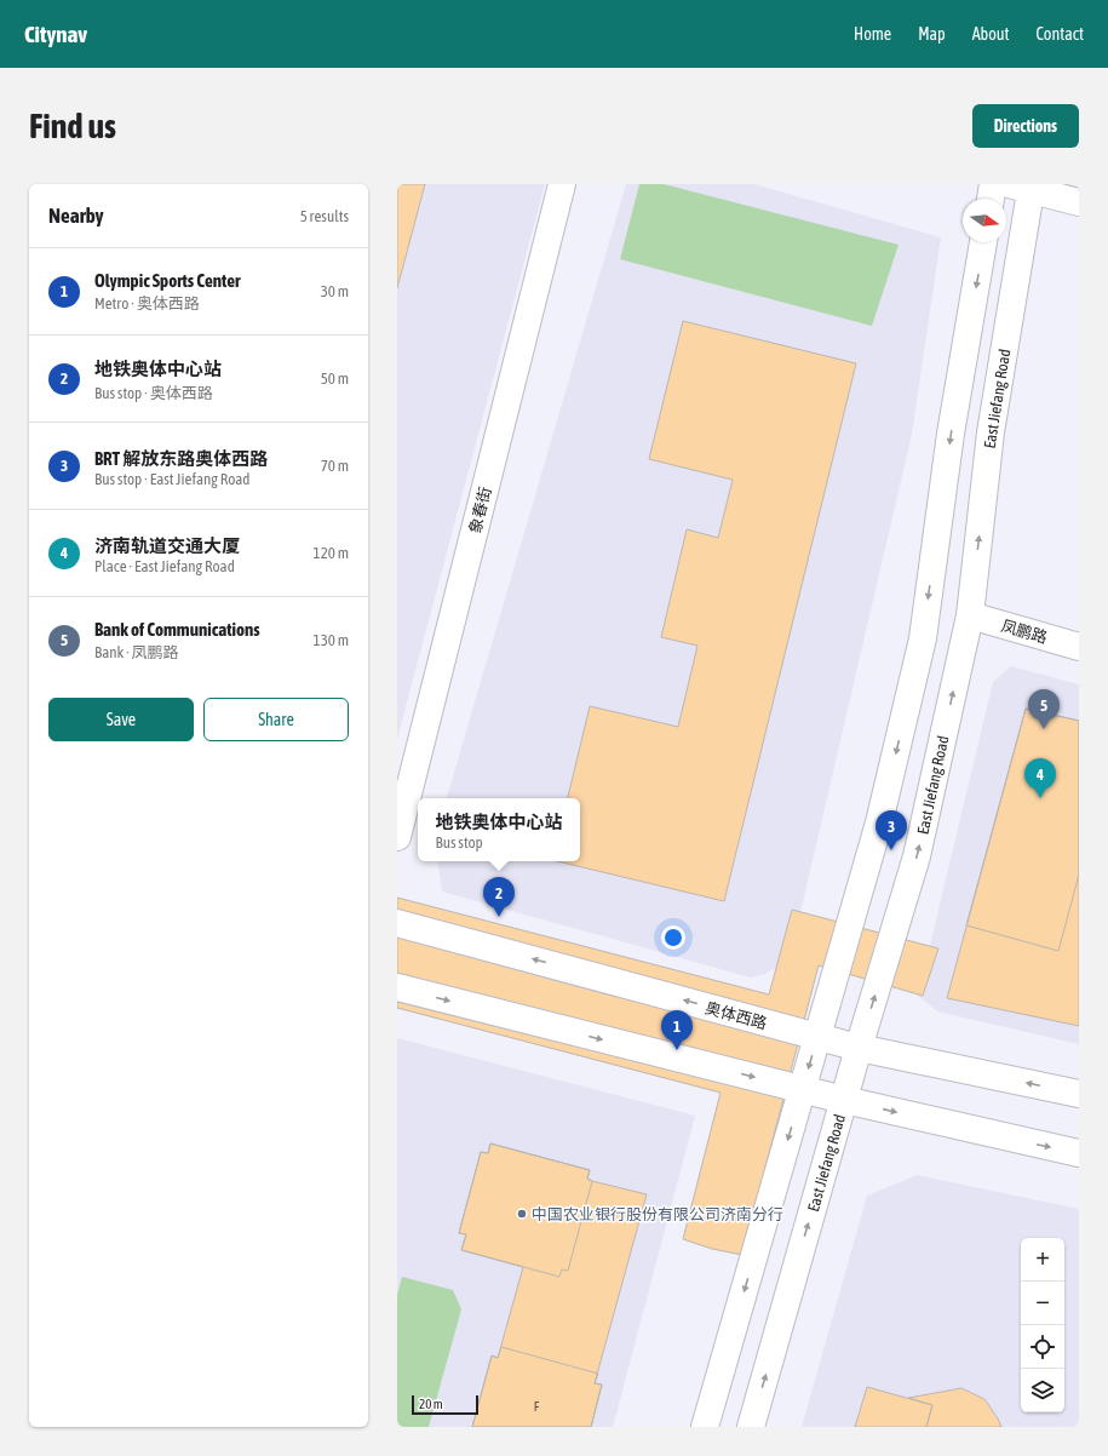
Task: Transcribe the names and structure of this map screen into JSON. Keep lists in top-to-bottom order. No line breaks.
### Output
{"streets":{"main road":["East Jiefang Road","象春街","凤鹏路","奥体西路"]},"crossings":[["East Jiefang Road","凤鹏路"],["East Jiefang Road","奥体西路"]],"places":["中国农业银行股份有限公司济南分行"],"house_numbers":["F"],"scale_bar":"20 m","north":"right","page":{"header":"Citynav","nav":["Home","Map","About","Contact"],"buttons":["Directions",["Save","Share"]],"title":"Find us","heading":["Nearby","5 results"],"list":[{"mark":"1","name":"Olympic Sports Center","note":"Metro · 奥体西路","value":"30 m"},{"mark":"2","name":"地铁奥体中心站","note":"Bus stop · 奥体西路","value":"50 m"},{"mark":"3","name":"BRT 解放东路奥体西路","note":"Bus stop · East Jiefang Road","value":"70 m"},{"mark":"4","name":"济南轨道交通大厦","note":"Place · East Jiefang Road","value":"120 m"},{"mark":"5","name":"Bank of Communications","note":"Bank · 凤鹏路","value":"130 m"}],"pins":["5","4","3","2","1"],"popup":["地铁奥体中心站","Bus stop"],"map_buttons":["+","−"],"scale":"20 m"}}
